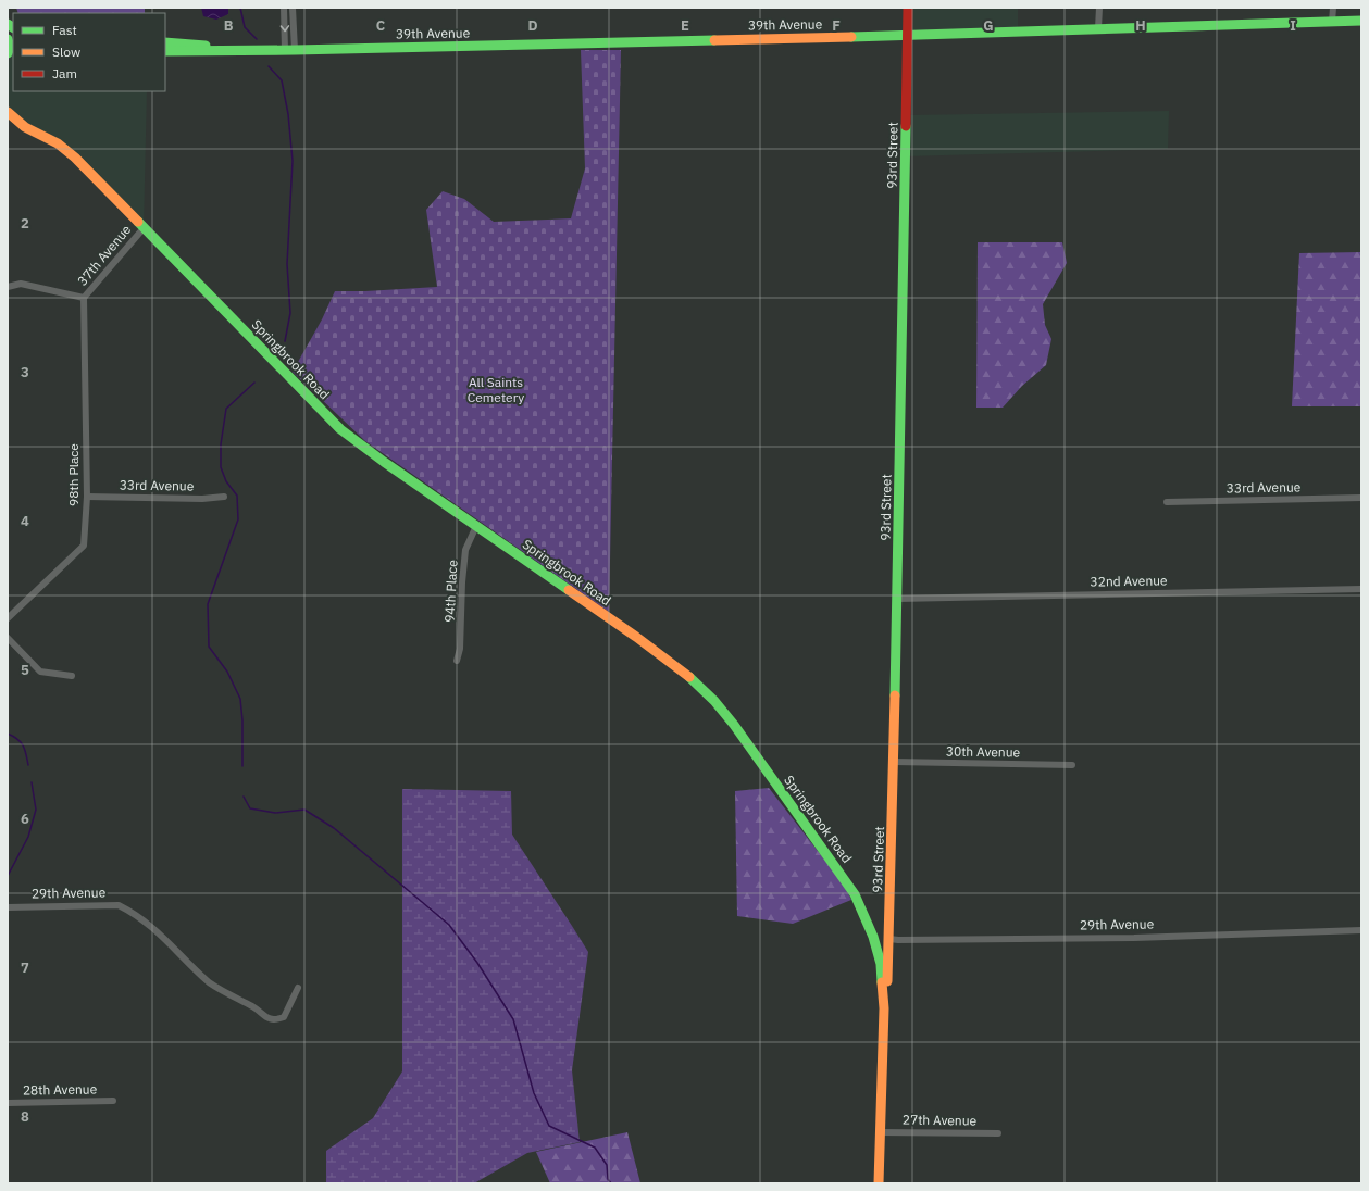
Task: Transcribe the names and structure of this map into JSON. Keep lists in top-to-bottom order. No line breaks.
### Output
{"streets":{"street":["39th Avenue","93rd Street","37th Avenue","Springbrook Road","98th Place","33rd Avenue","32nd Avenue","94th Place","30th Avenue","29th Avenue","28th Avenue","27th Avenue"]},"crossings":[["39th Avenue","93rd Street"],["93rd Street","Springbrook Road"],["93rd Street","32nd Avenue"],["93rd Street","30th Avenue"],["93rd Street","29th Avenue"],["37th Avenue","Springbrook Road"],["37th Avenue","98th Place"],["Springbrook Road","94th Place"],["Springbrook Road","29th Avenue"],["Springbrook Road","27th Avenue"],["98th Place","33rd Avenue"]],"parks":["All Saints Cemetery"],"legend":["Fast","Slow","Jam"],"grid":{"columns":["B","C","D","E","F","G","H","I"],"rows":["2","3","4","5","6","7","8"]}}
